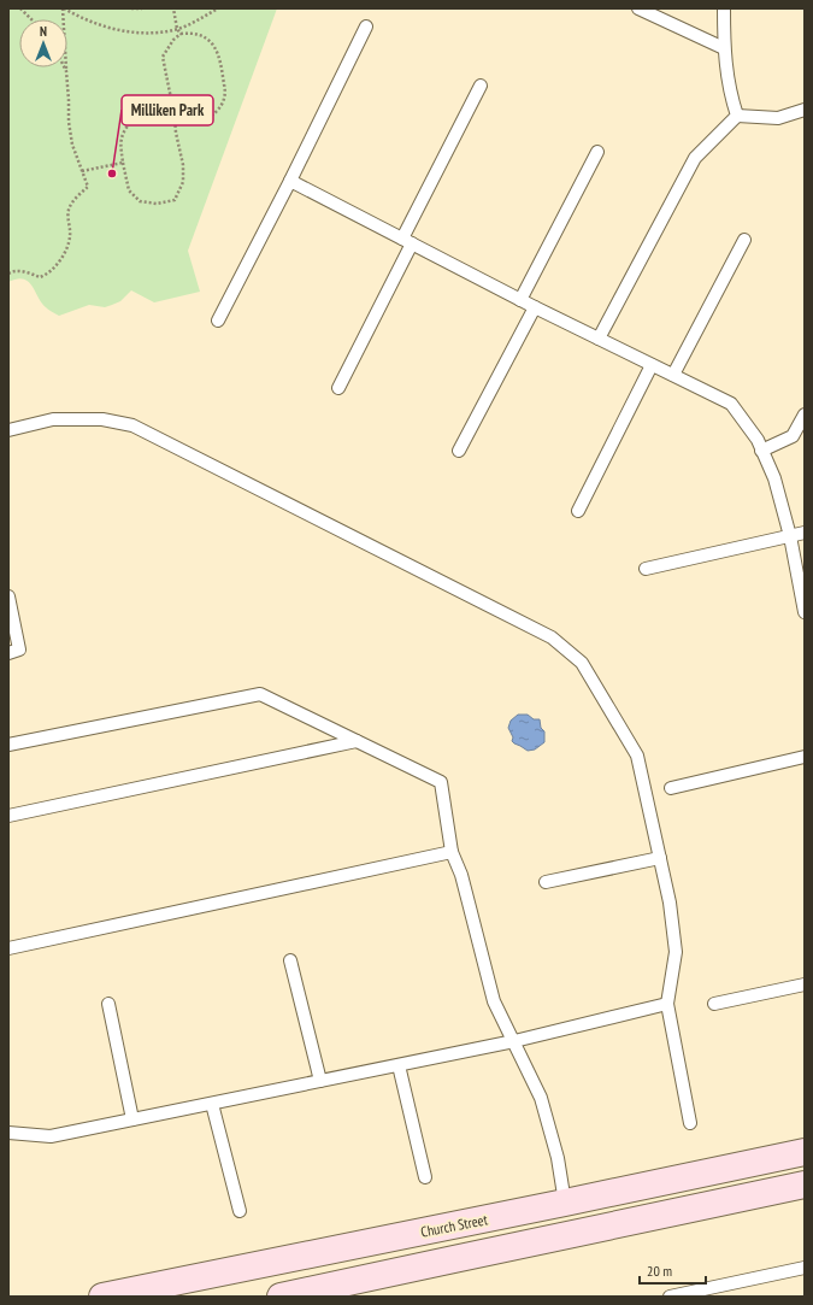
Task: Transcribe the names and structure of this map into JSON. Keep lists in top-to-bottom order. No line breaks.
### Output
{"streets":{"main road":["Church Street"]},"places":["Milliken Park"],"scale_bar":"20 m","north":"top"}
